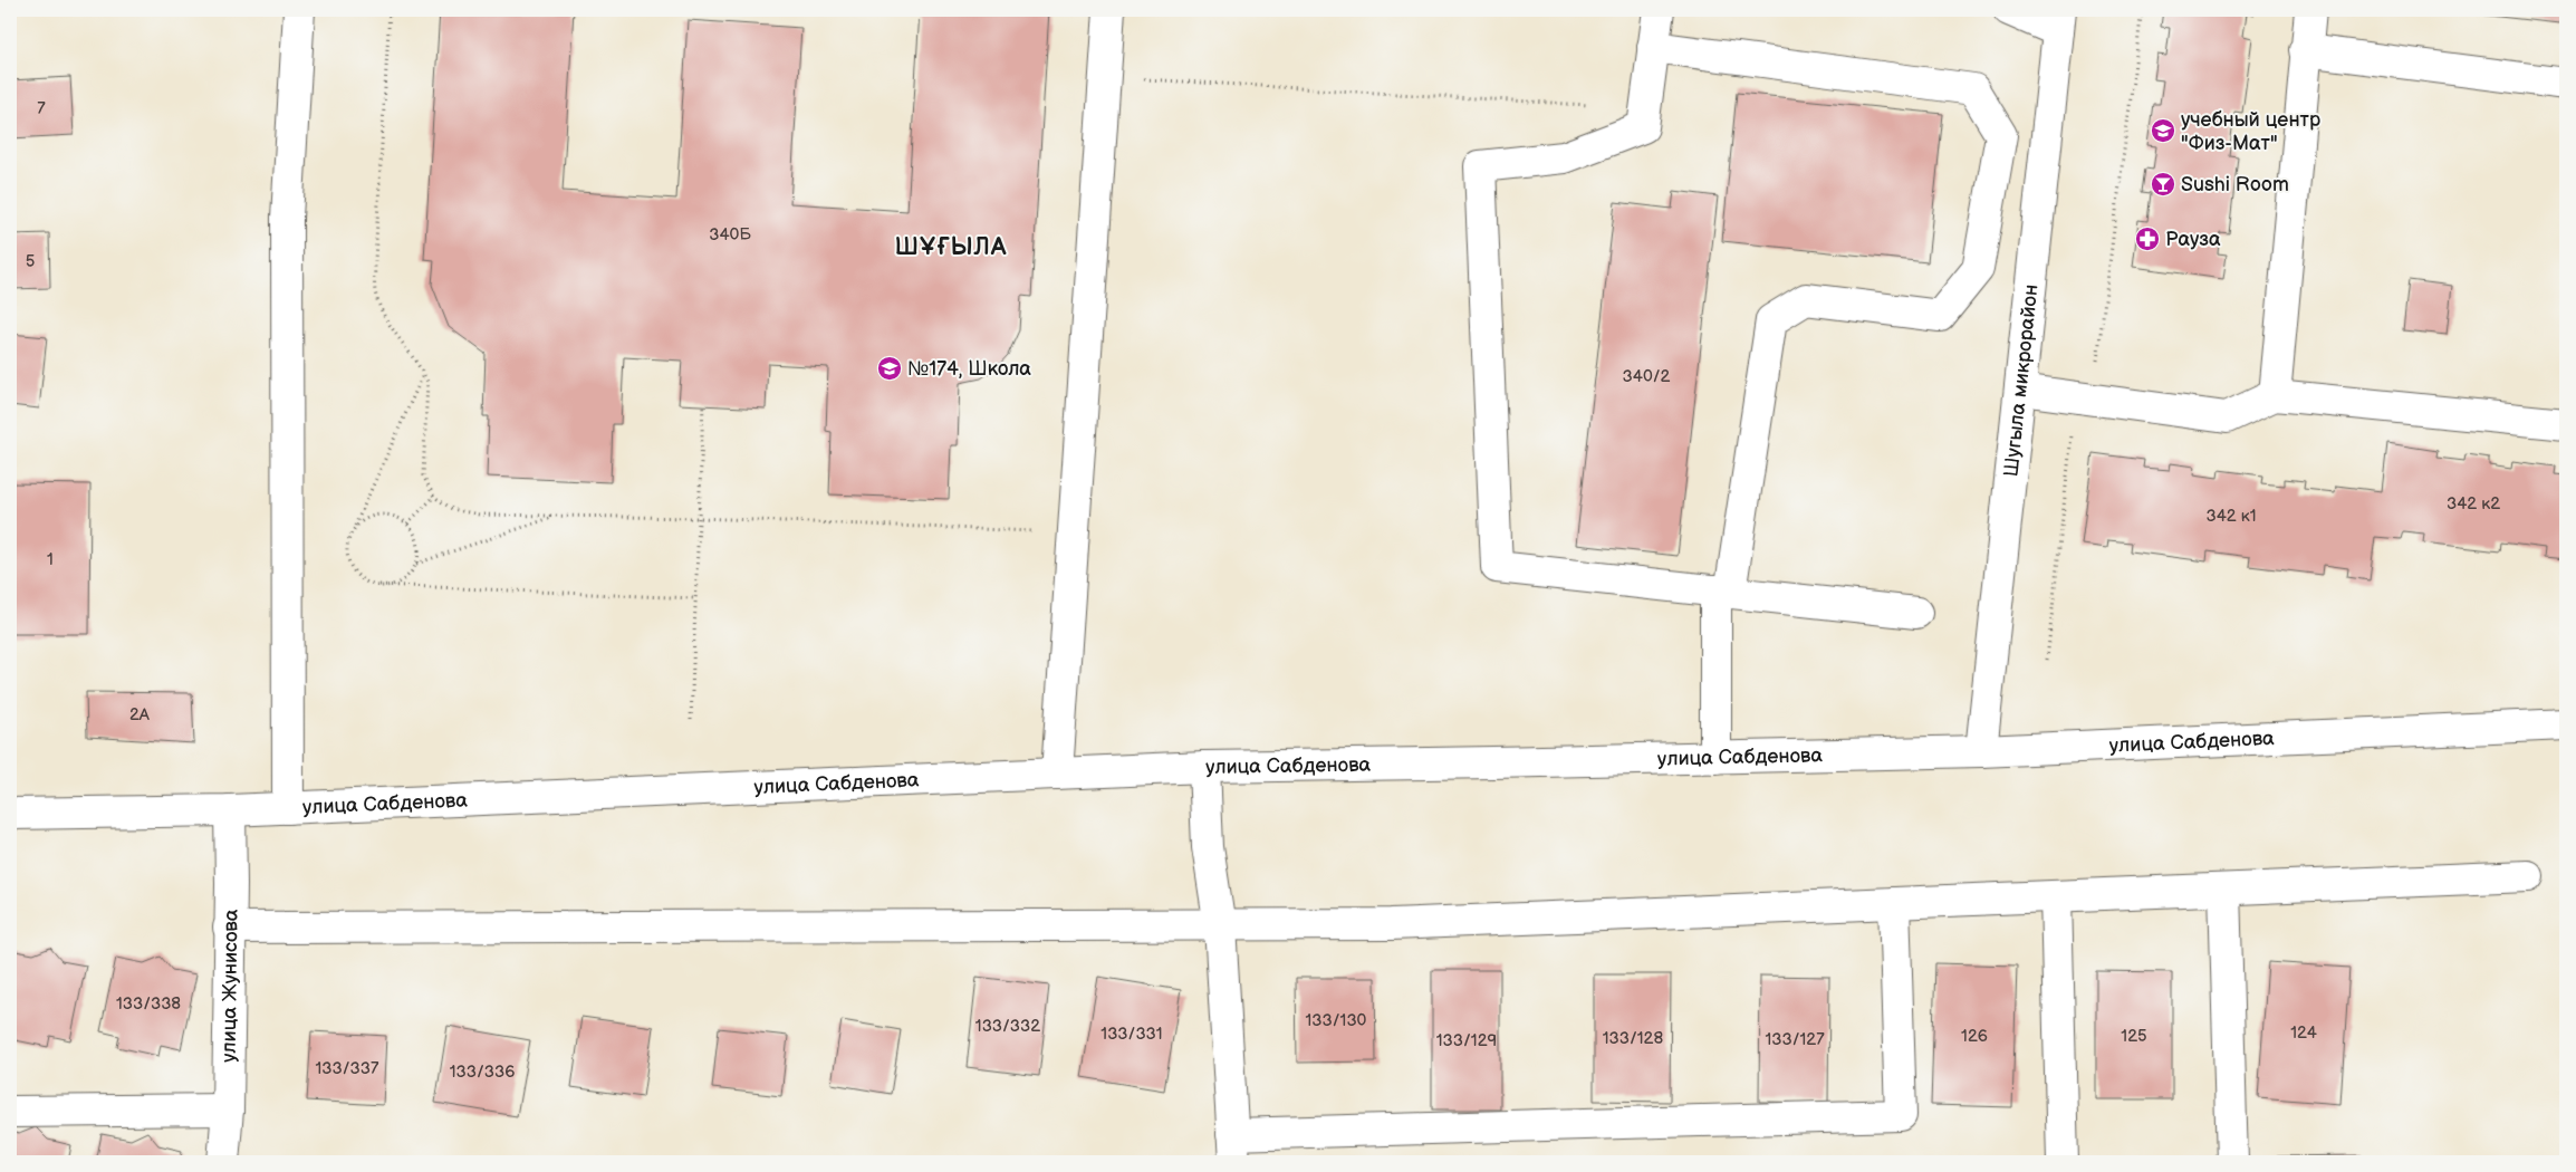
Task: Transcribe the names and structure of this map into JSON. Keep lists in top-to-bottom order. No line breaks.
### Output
{"streets":{"street":["Шугыла микрорайон","улица Сабденова","улица Жунисова"]},"crossings":[["Шугыла микрорайон","улица Сабденова"],["улица Сабденова","улица Жунисова"]],"districts":["ШҰҒЫЛА"],"places":{"school or university":["учебный центр \"Физ-Мат\"","№174, Школа"],"bar":["Sushi Room"],"pharmacy":["Рауза"]},"house_numbers":["7","340Б","5","340/2","342 к2","342 к1","1","2А","133/338","133/130","133/332","124","133/331","126","125","133/128","133/127","133/129","133/337","133/336"]}
